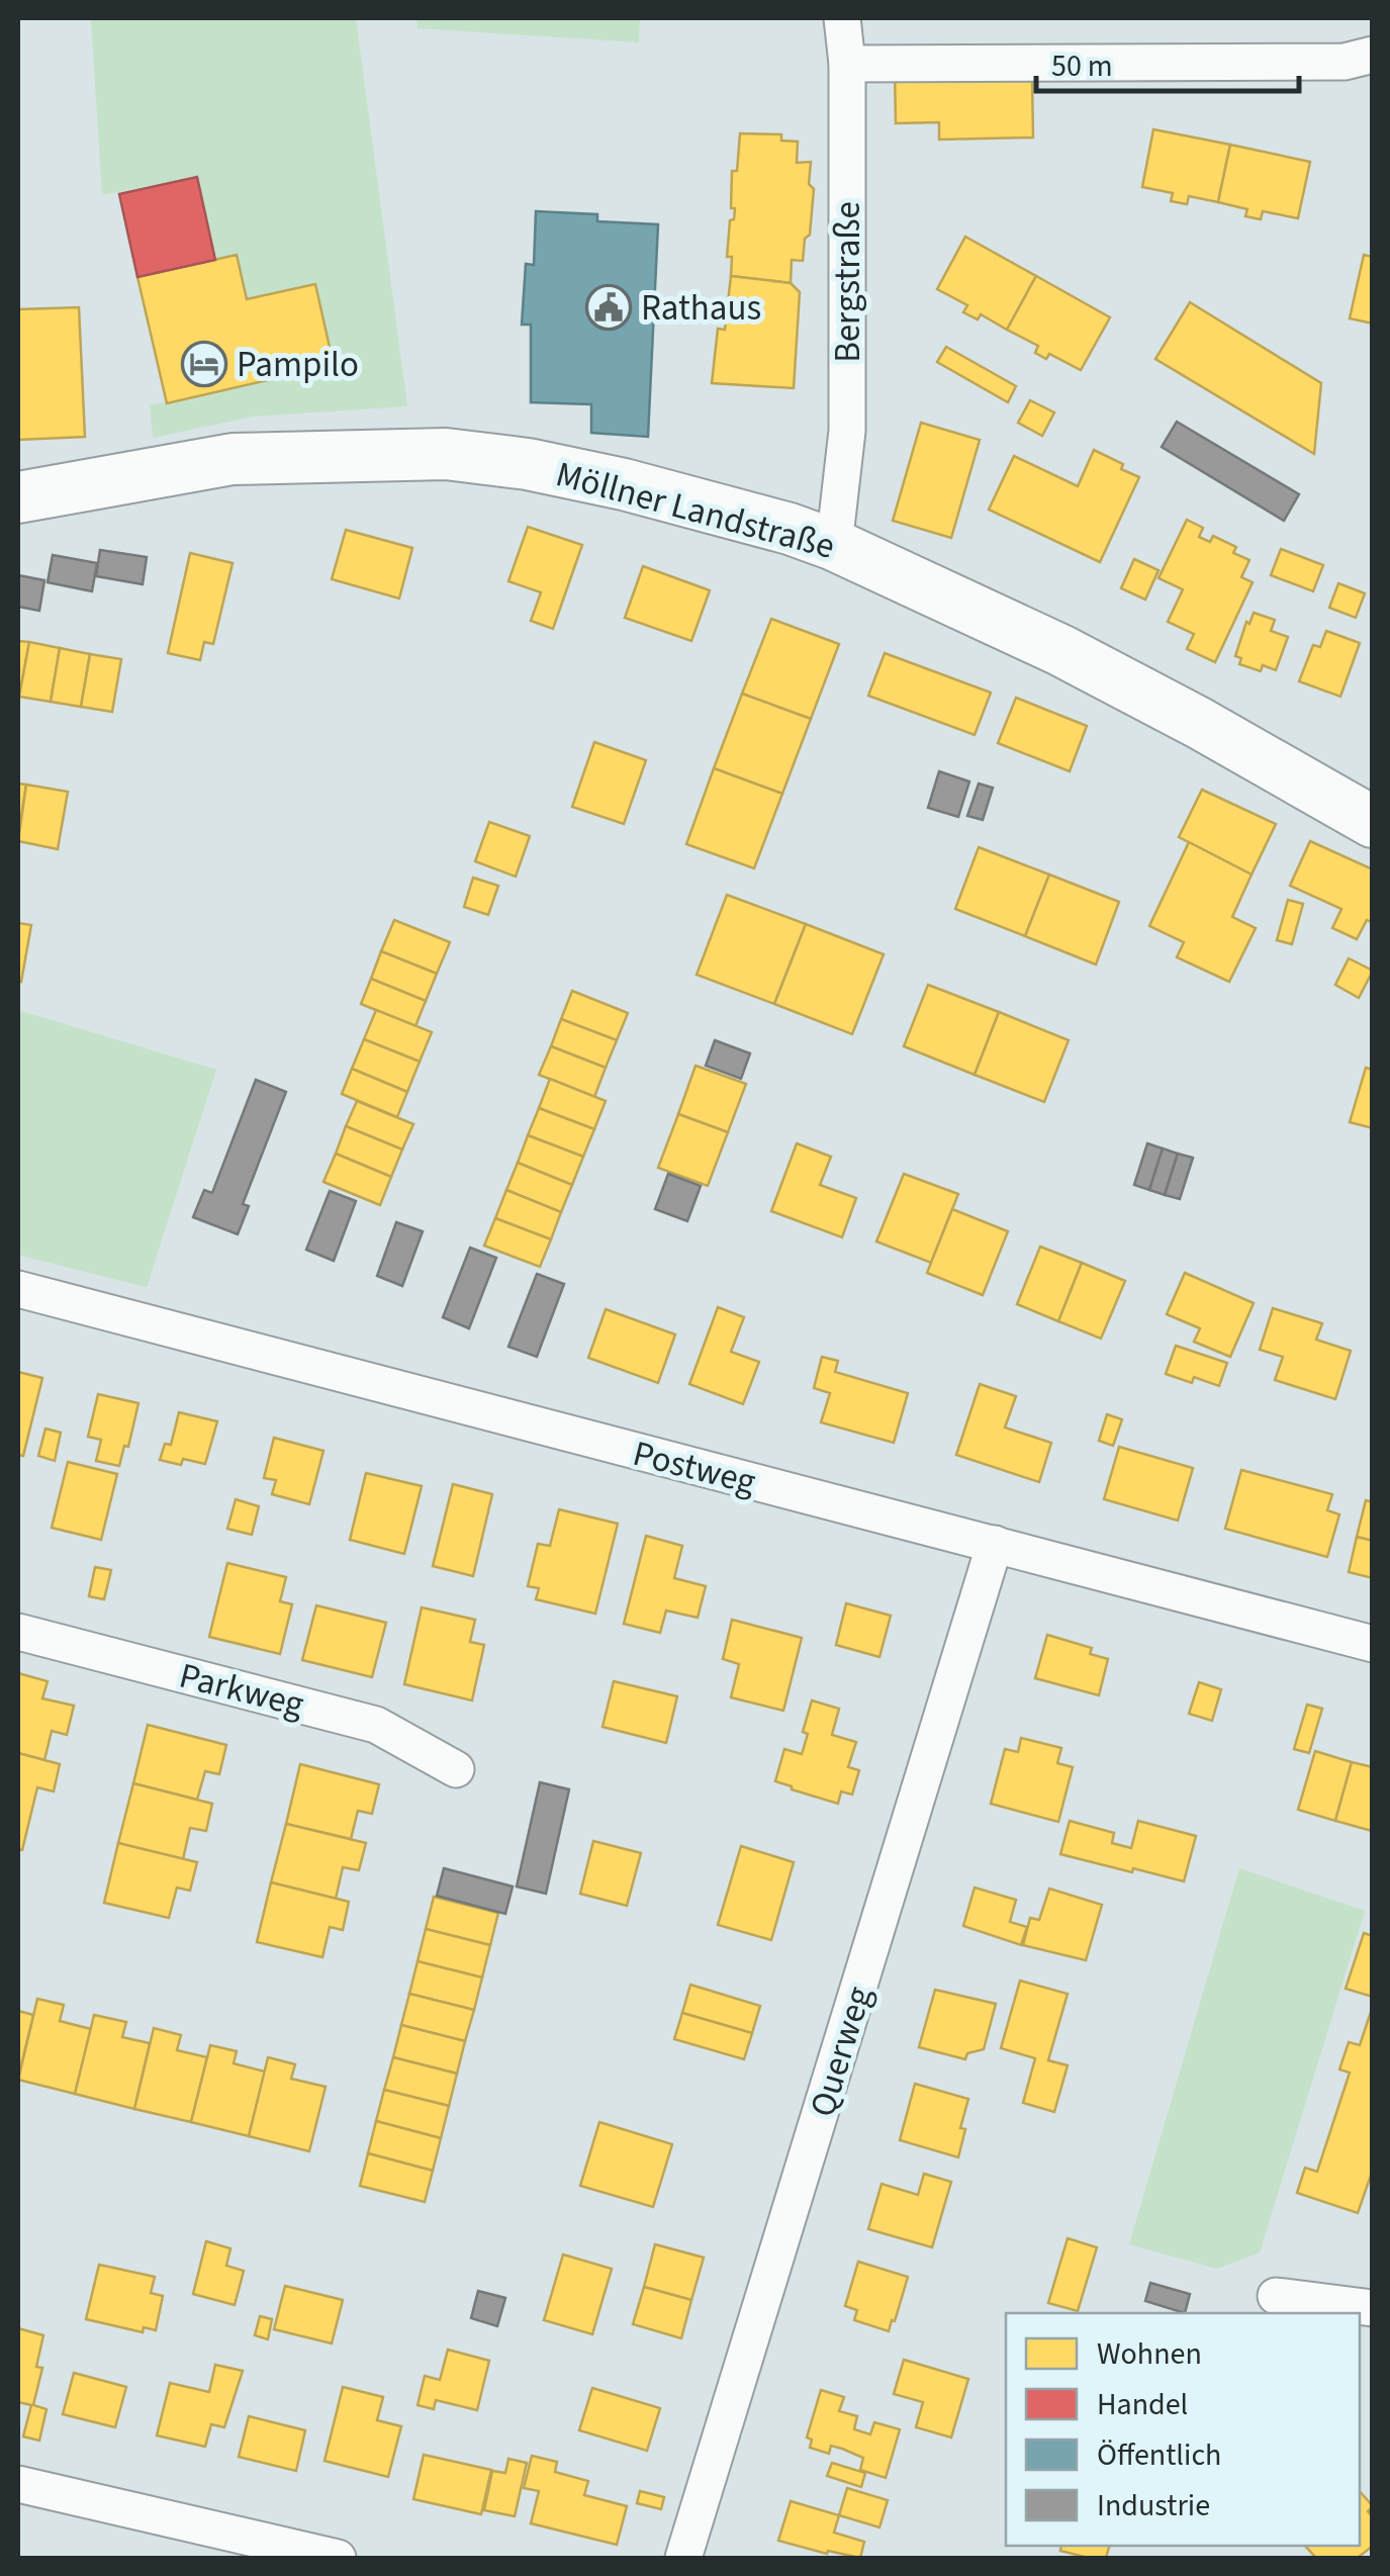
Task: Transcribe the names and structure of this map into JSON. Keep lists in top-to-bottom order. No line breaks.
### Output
{"streets":{"main road":["Möllner Landstraße"],"street":["Bergstraße","Postweg","Parkweg","Querweg"]},"crossings":[["Bergstraße","Möllner Landstraße"],["Postweg","Querweg"]],"places":{"public building":["Rathaus"],"hotel":["Pampilo"]},"legend":["Wohnen","Handel","Öffentlich","Industrie"],"scale_bar":"50 m"}
